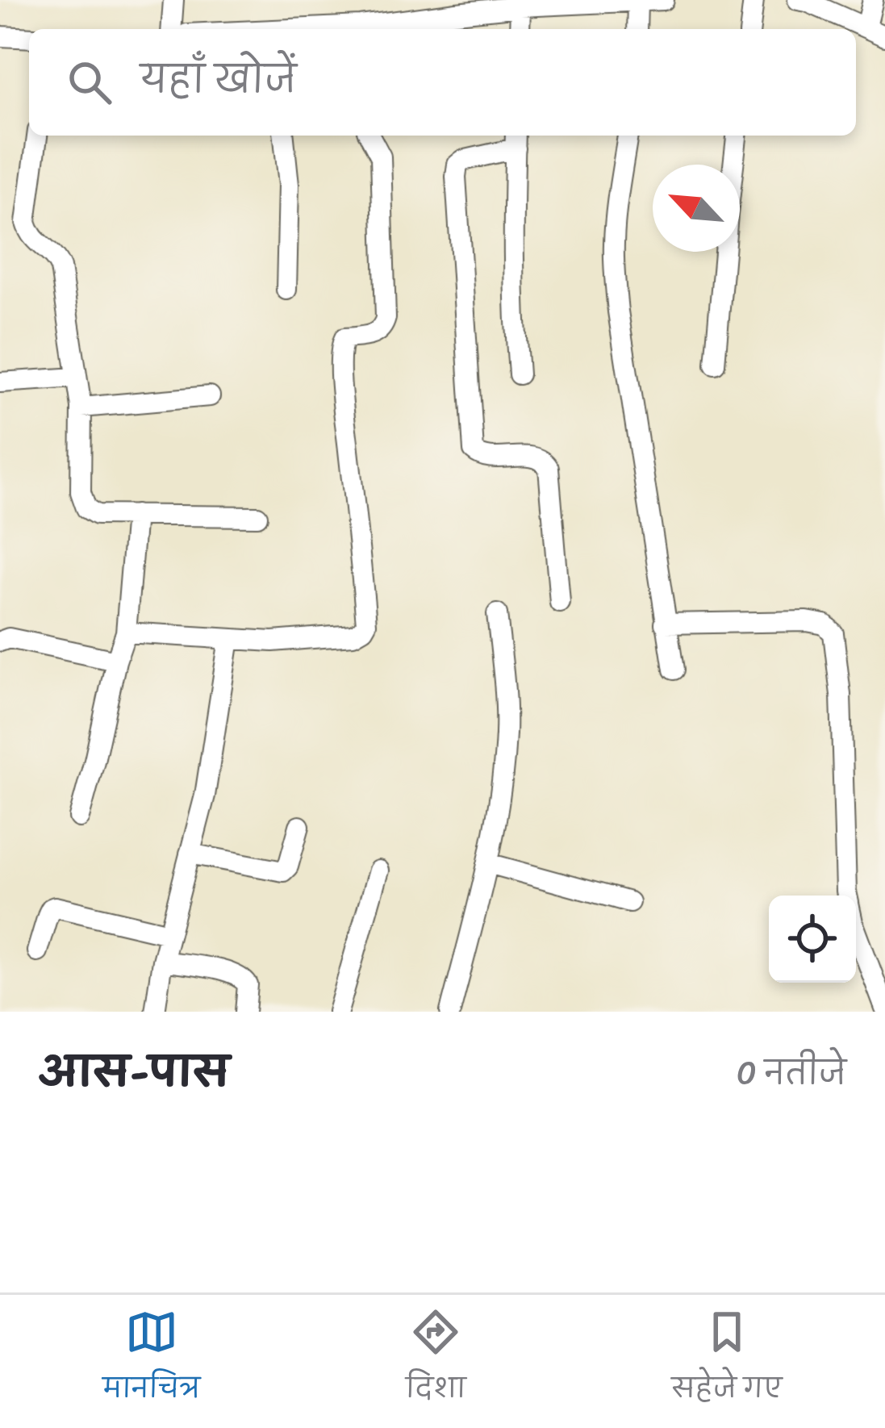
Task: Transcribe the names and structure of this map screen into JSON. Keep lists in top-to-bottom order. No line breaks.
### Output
{"north":"top left","page":{"search":"यहाँ खोजें","heading":["आस-पास","0 नतीजे"],"nav":["मानचित्र","दिशा","सहेजे गए"]}}
